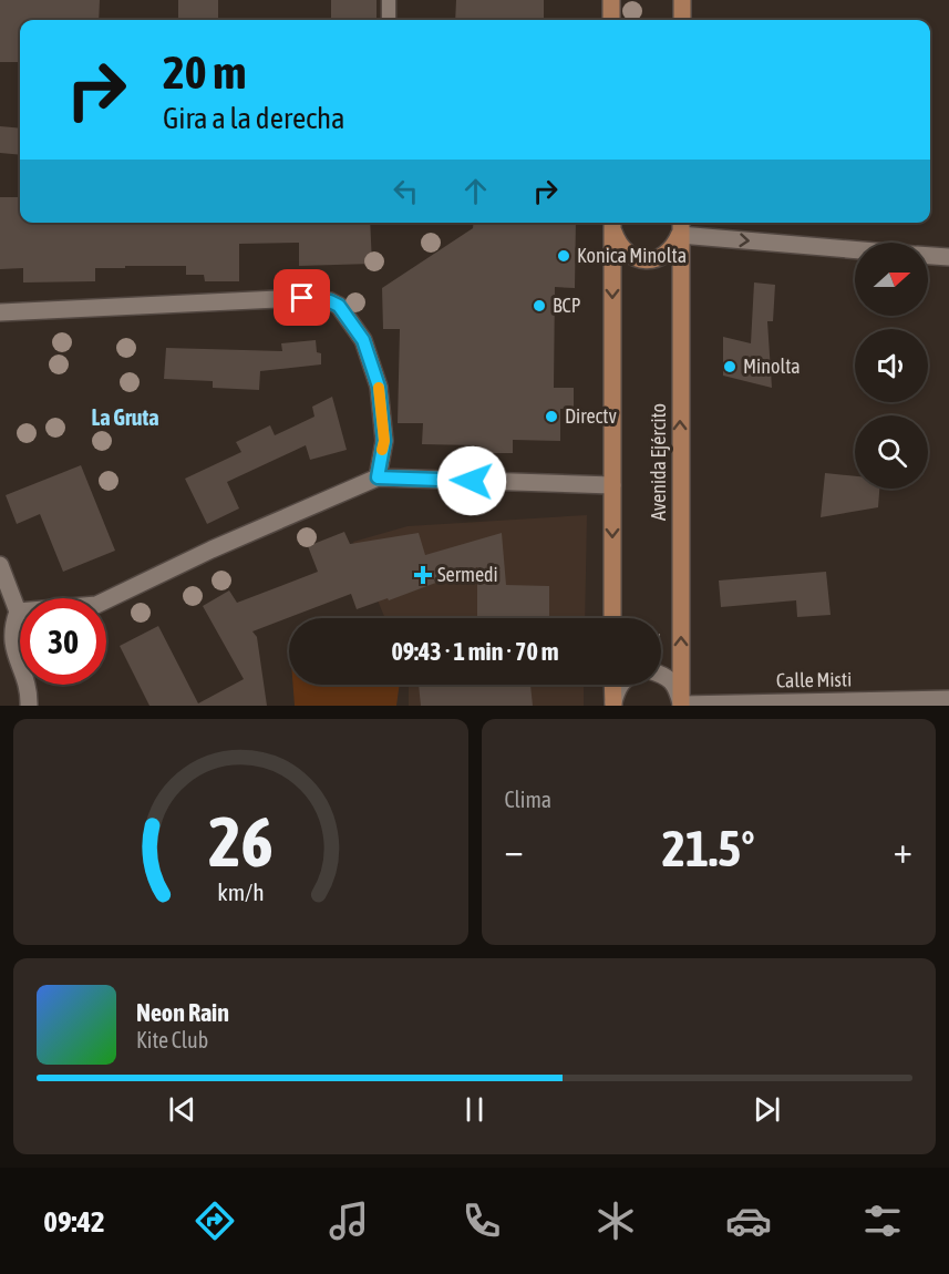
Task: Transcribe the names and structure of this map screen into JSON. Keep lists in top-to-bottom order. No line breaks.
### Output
{"streets":{"main road":["Avenida Ejército"],"street":["Calle Misti"]},"crossings":[["Avenida Ejército","Calle Misti"]],"districts":["La Gruta"],"places":{"other":["Konica Minolta","BCP","Minolta","Directv"],"health":["Sermedi"]},"north":"right","page":{"turn":["20 m","Gira a la derecha"],"limit":"30","trip":"09:43 · 1 min · 70 m","tile":"Clima","heat":["−","21.5°","+"],"song":["Neon Rain","Kite Club"],"tabs":"09:42","gauge":["26","km/h"]}}
